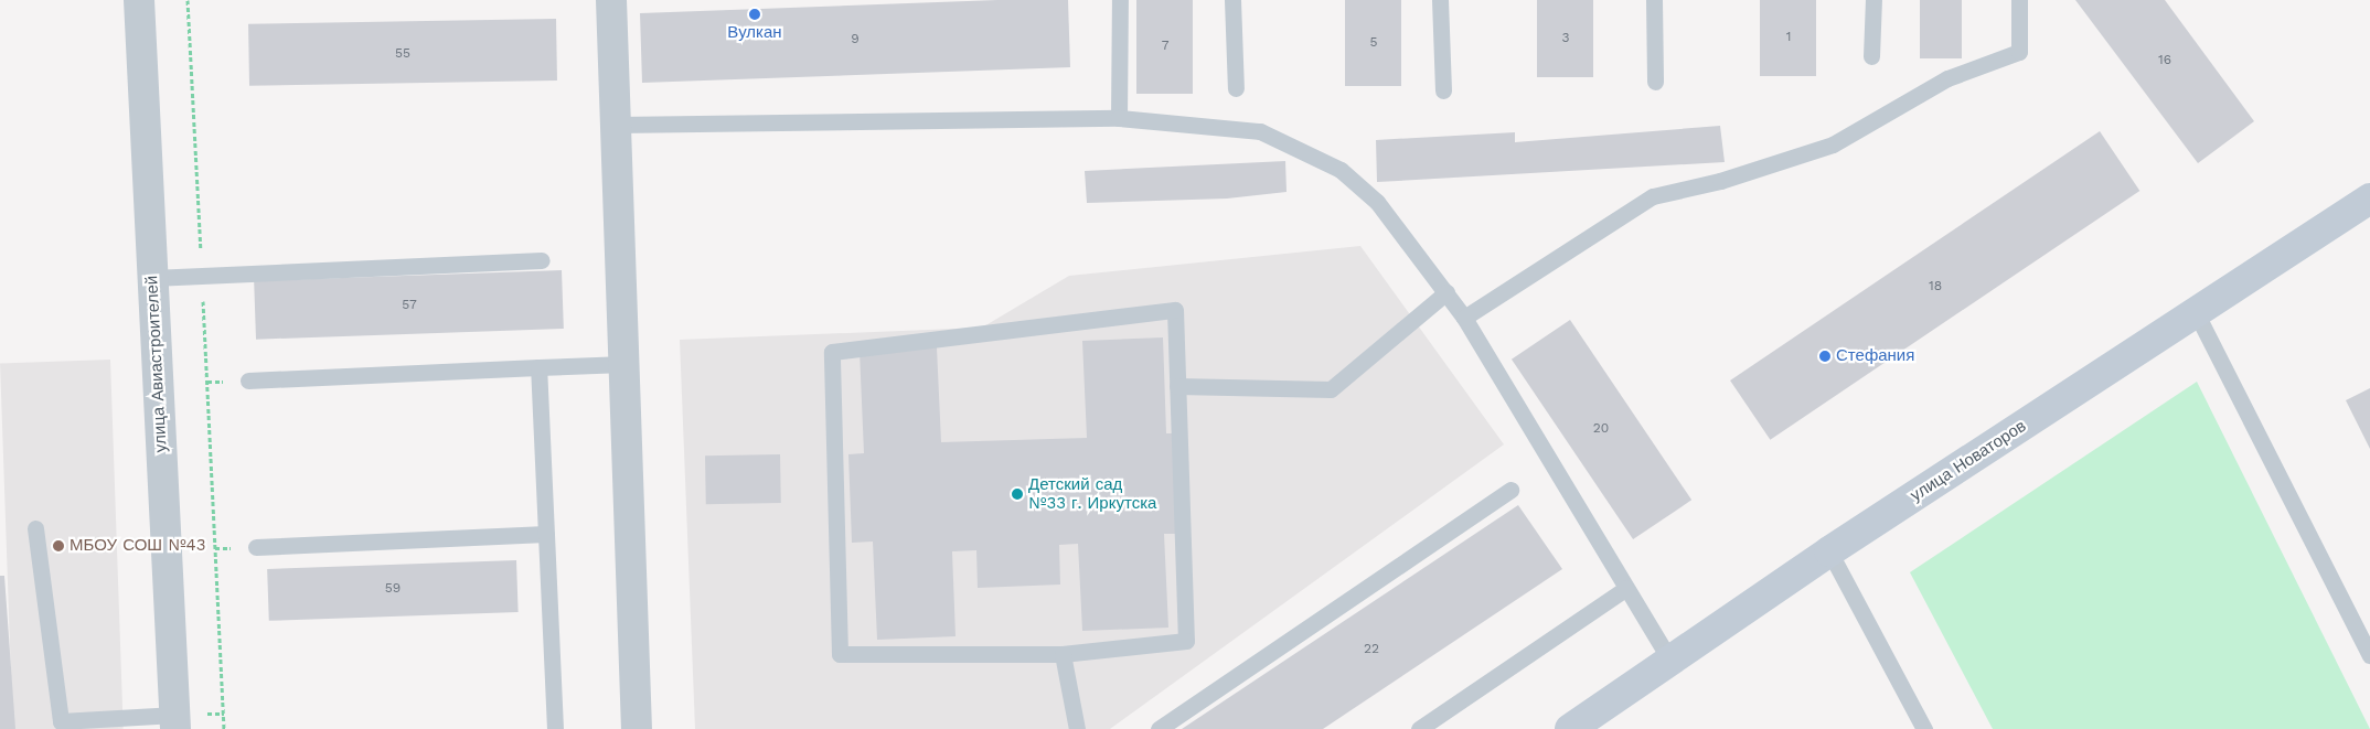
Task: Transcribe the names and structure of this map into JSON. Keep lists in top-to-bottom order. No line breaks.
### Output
{"streets":{"main road":["улица Новаторов"],"street":["улица Авиастроителей"]},"places":["Вулкан","Стефания","Детский сад №33 г. Иркутска","МБОУ СОШ №43"],"house_numbers":["1","3","9","5","7","55","16","18","57","20","59","22"]}
